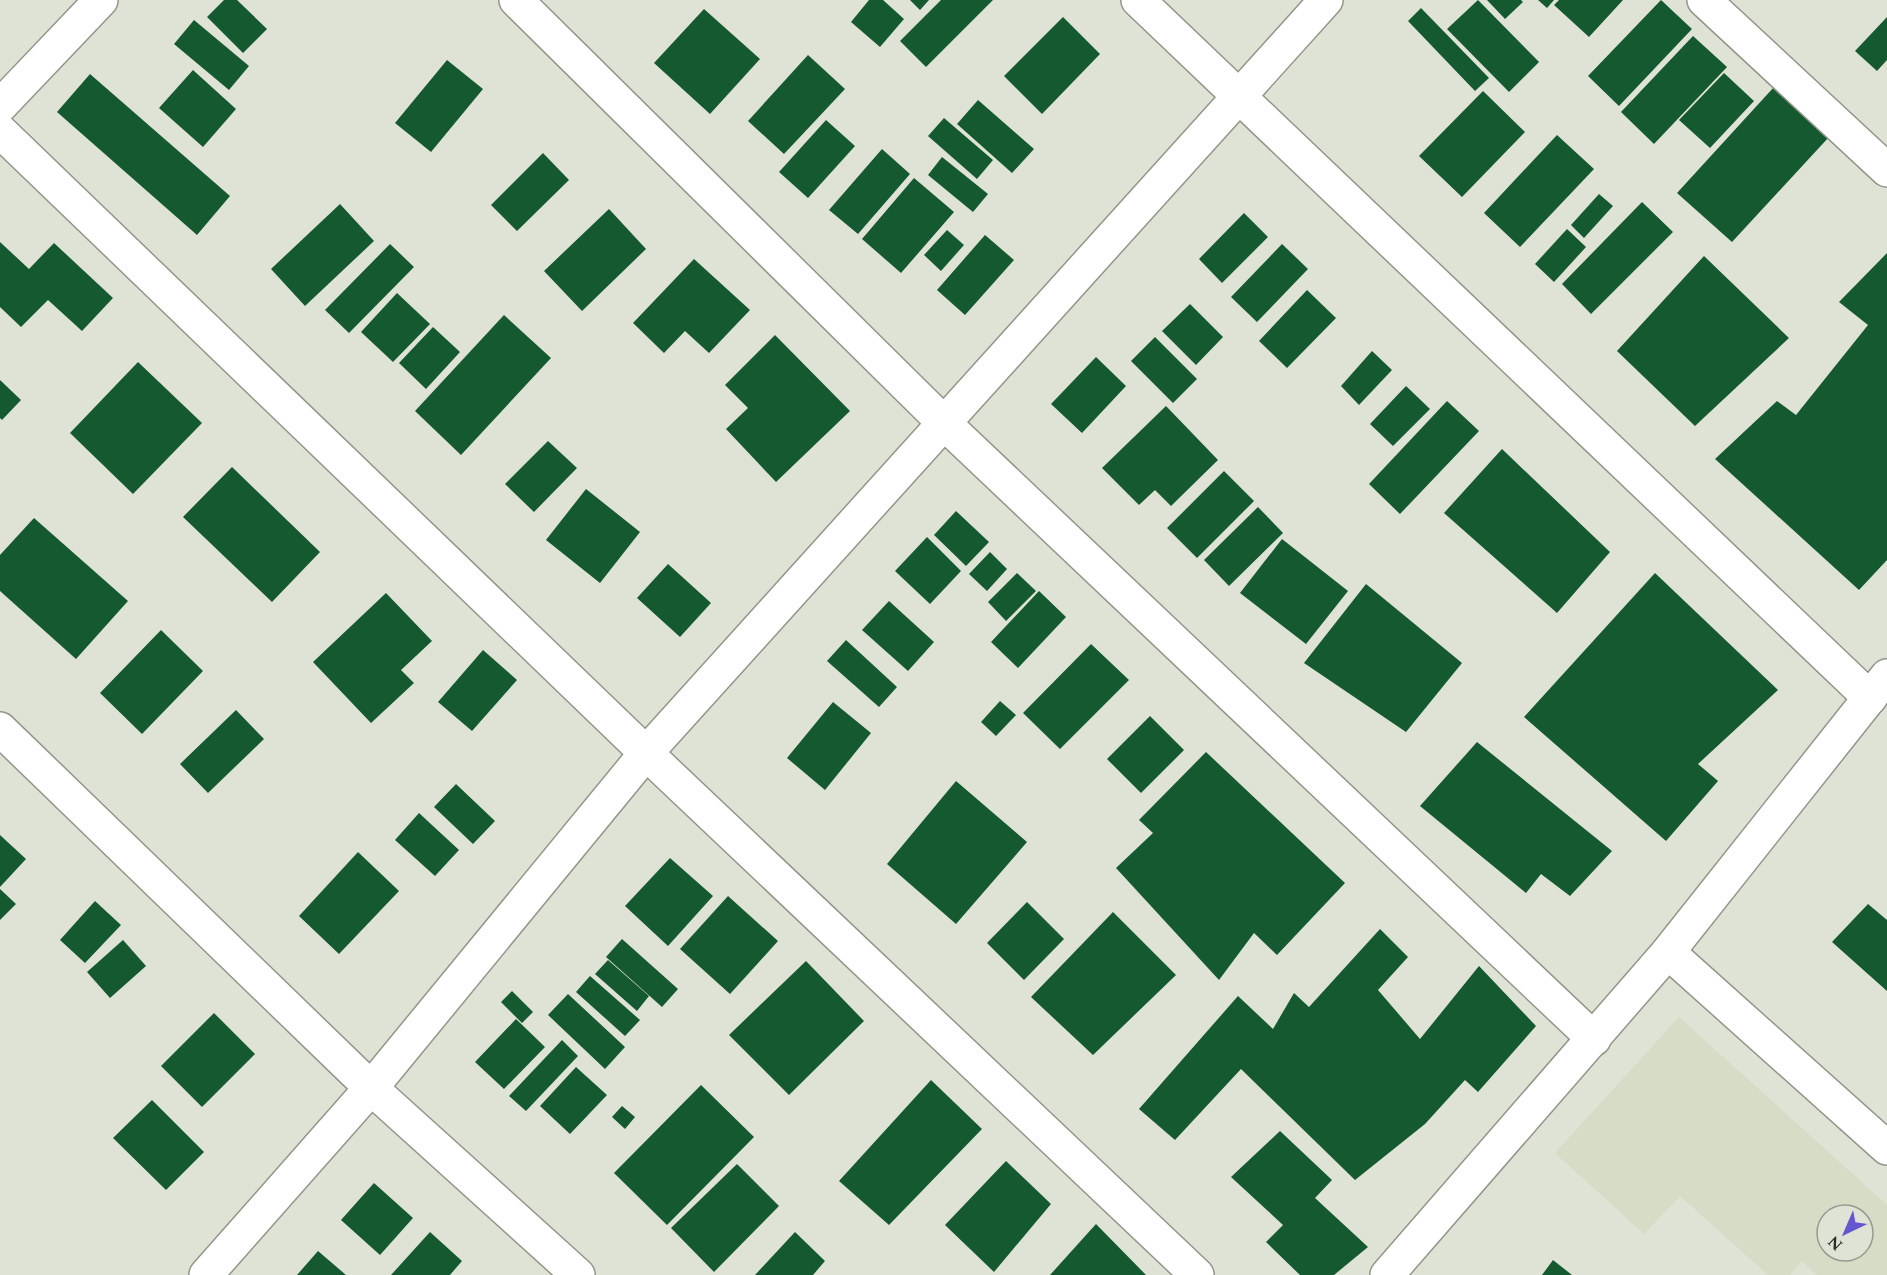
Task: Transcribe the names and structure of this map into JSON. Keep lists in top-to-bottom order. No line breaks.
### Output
{"north":"bottom left"}
